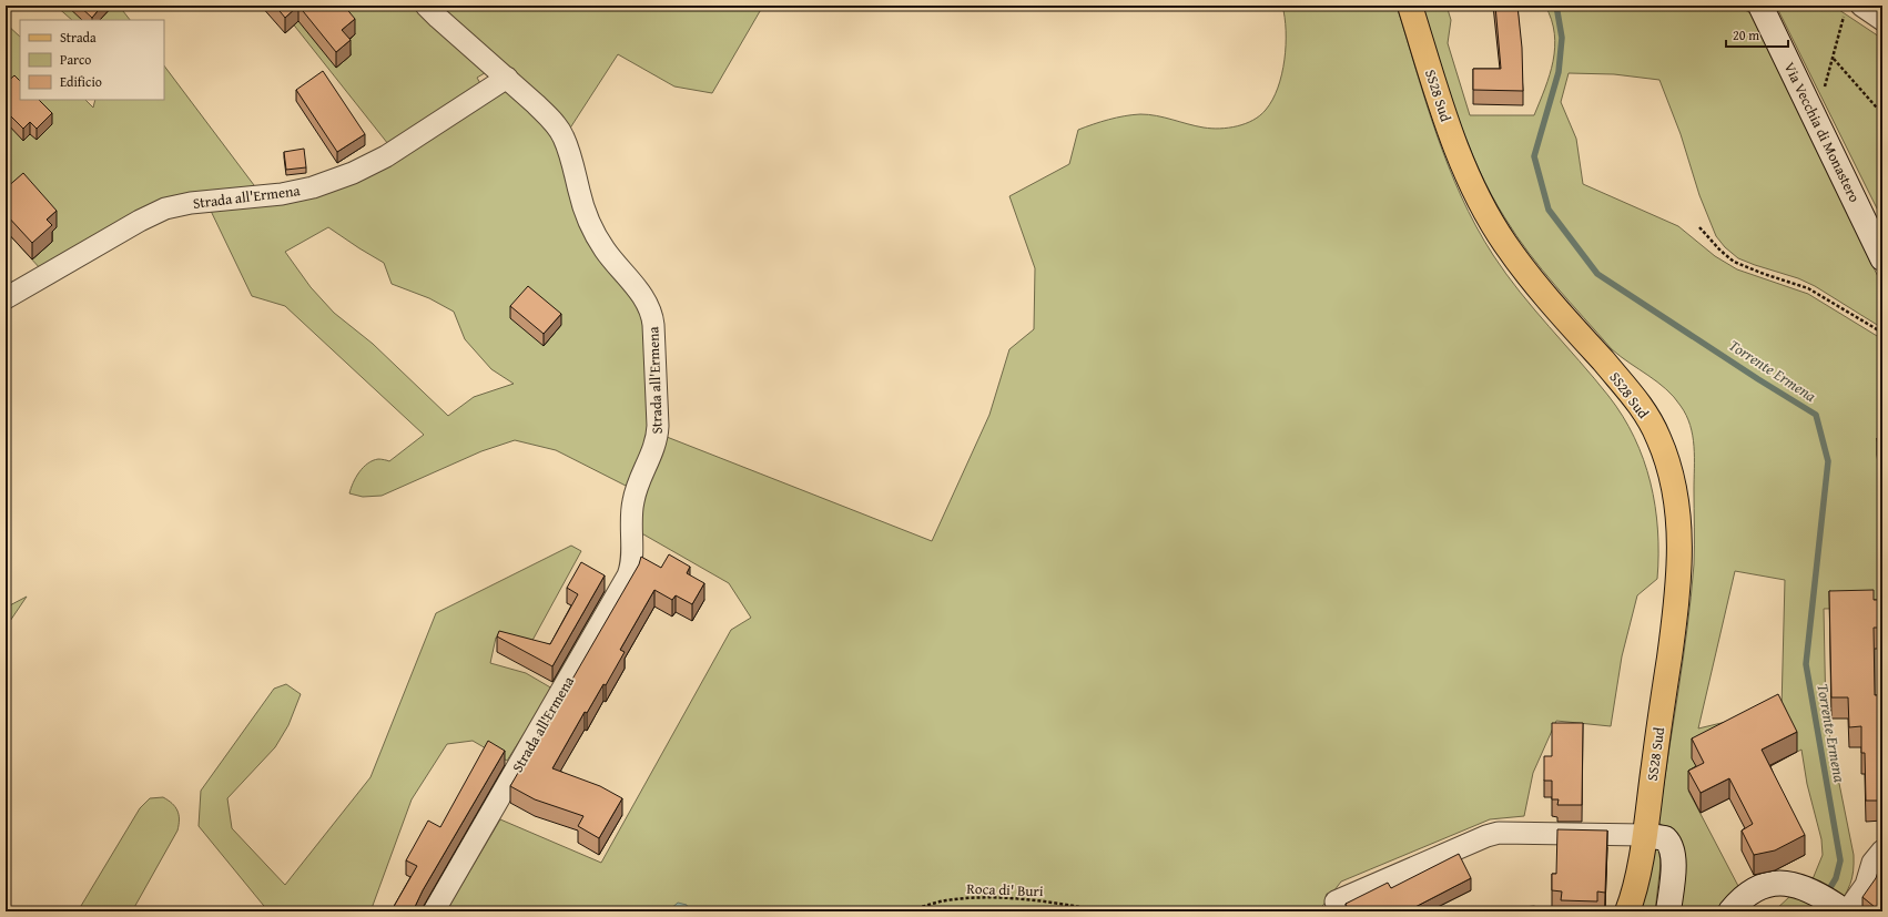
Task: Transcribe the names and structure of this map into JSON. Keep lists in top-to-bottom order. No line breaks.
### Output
{"streets":{"main road":["SS28 Sud"],"street":["Via Vecchia di Monastero","Strada all'Ermena"],"path":["Roca di' Buri"]},"water":["Torrente Ermena"],"legend":["Strada","Parco","Edificio"],"scale_bar":"20 m"}
